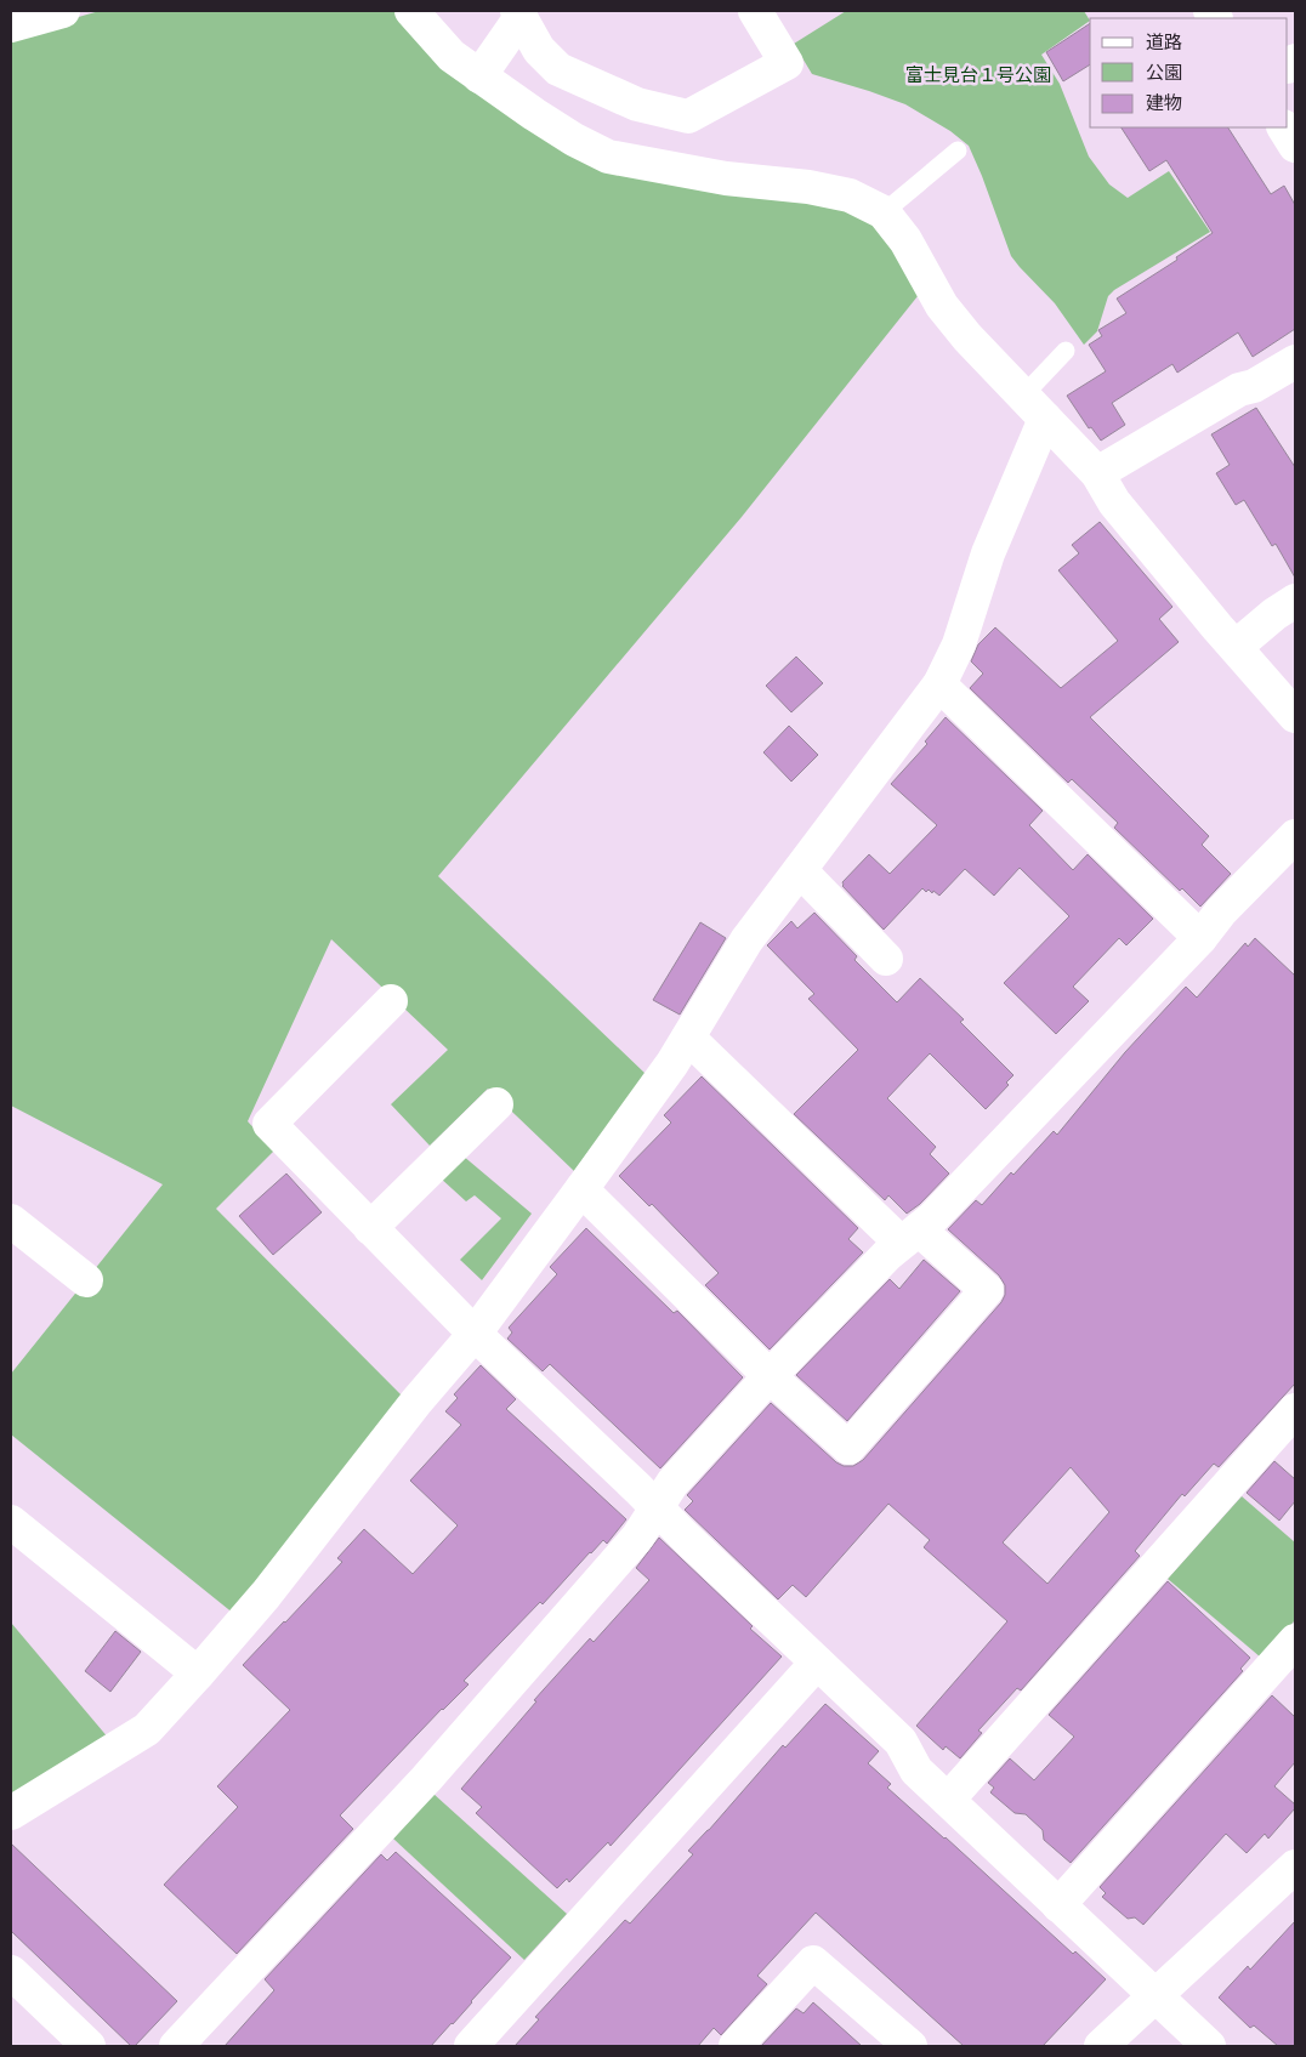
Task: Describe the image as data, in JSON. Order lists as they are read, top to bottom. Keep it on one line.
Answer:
{"parks":["富士見台１号公園"],"legend":["道路","公園","建物"]}
